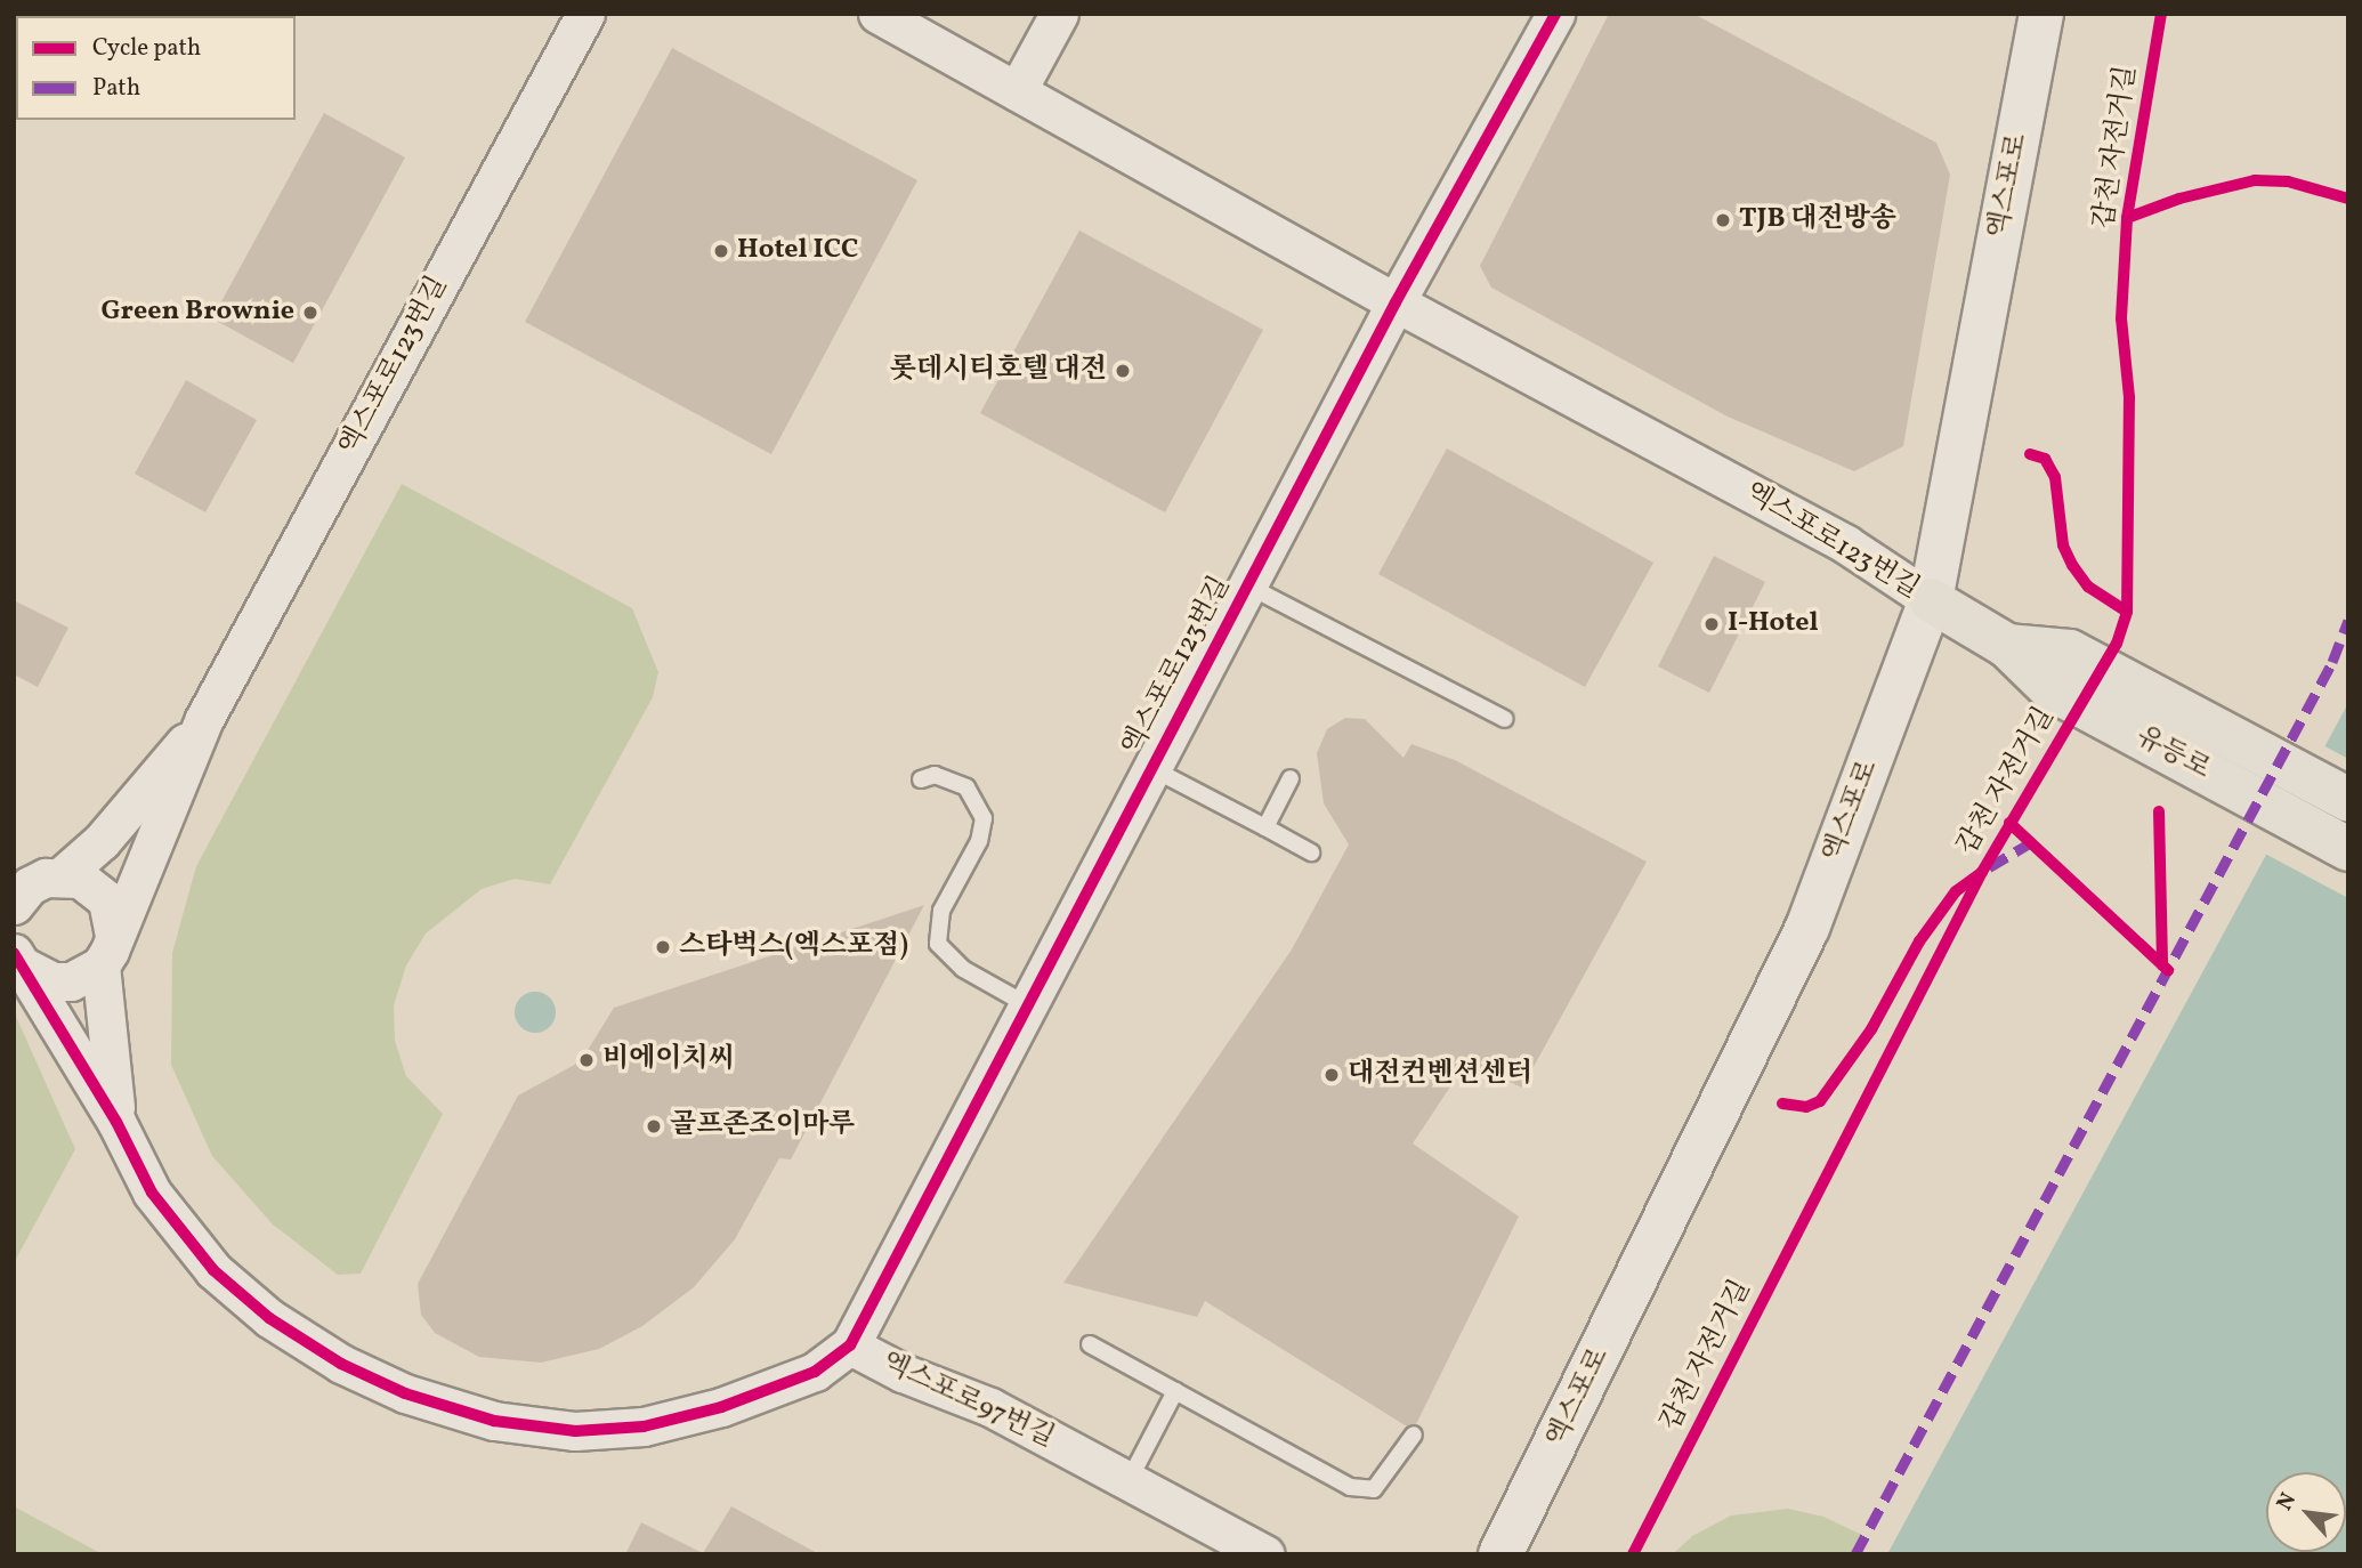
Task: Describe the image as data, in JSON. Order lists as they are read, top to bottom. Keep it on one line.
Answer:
{"streets":{"main road":["엑스포로","유등로"],"street":["엑스포로123번길","엑스포로97번길"],"cycle path":["갑천 자전거길"]},"crossings":[["엑스포로","엑스포로123번길"],["엑스포로","유등로"],["엑스포로123번길","유등로"],["엑스포로123번길","엑스포로97번길"]],"places":["TJB 대전방송","Hotel ICC","Green Brownie","롯데시티호텔 대전","I-Hotel","스타벅스(엑스포점)","비에이치씨","대전컨벤션센터","골프존조이마루"],"legend":["Cycle path","Path"],"north":"top left"}
